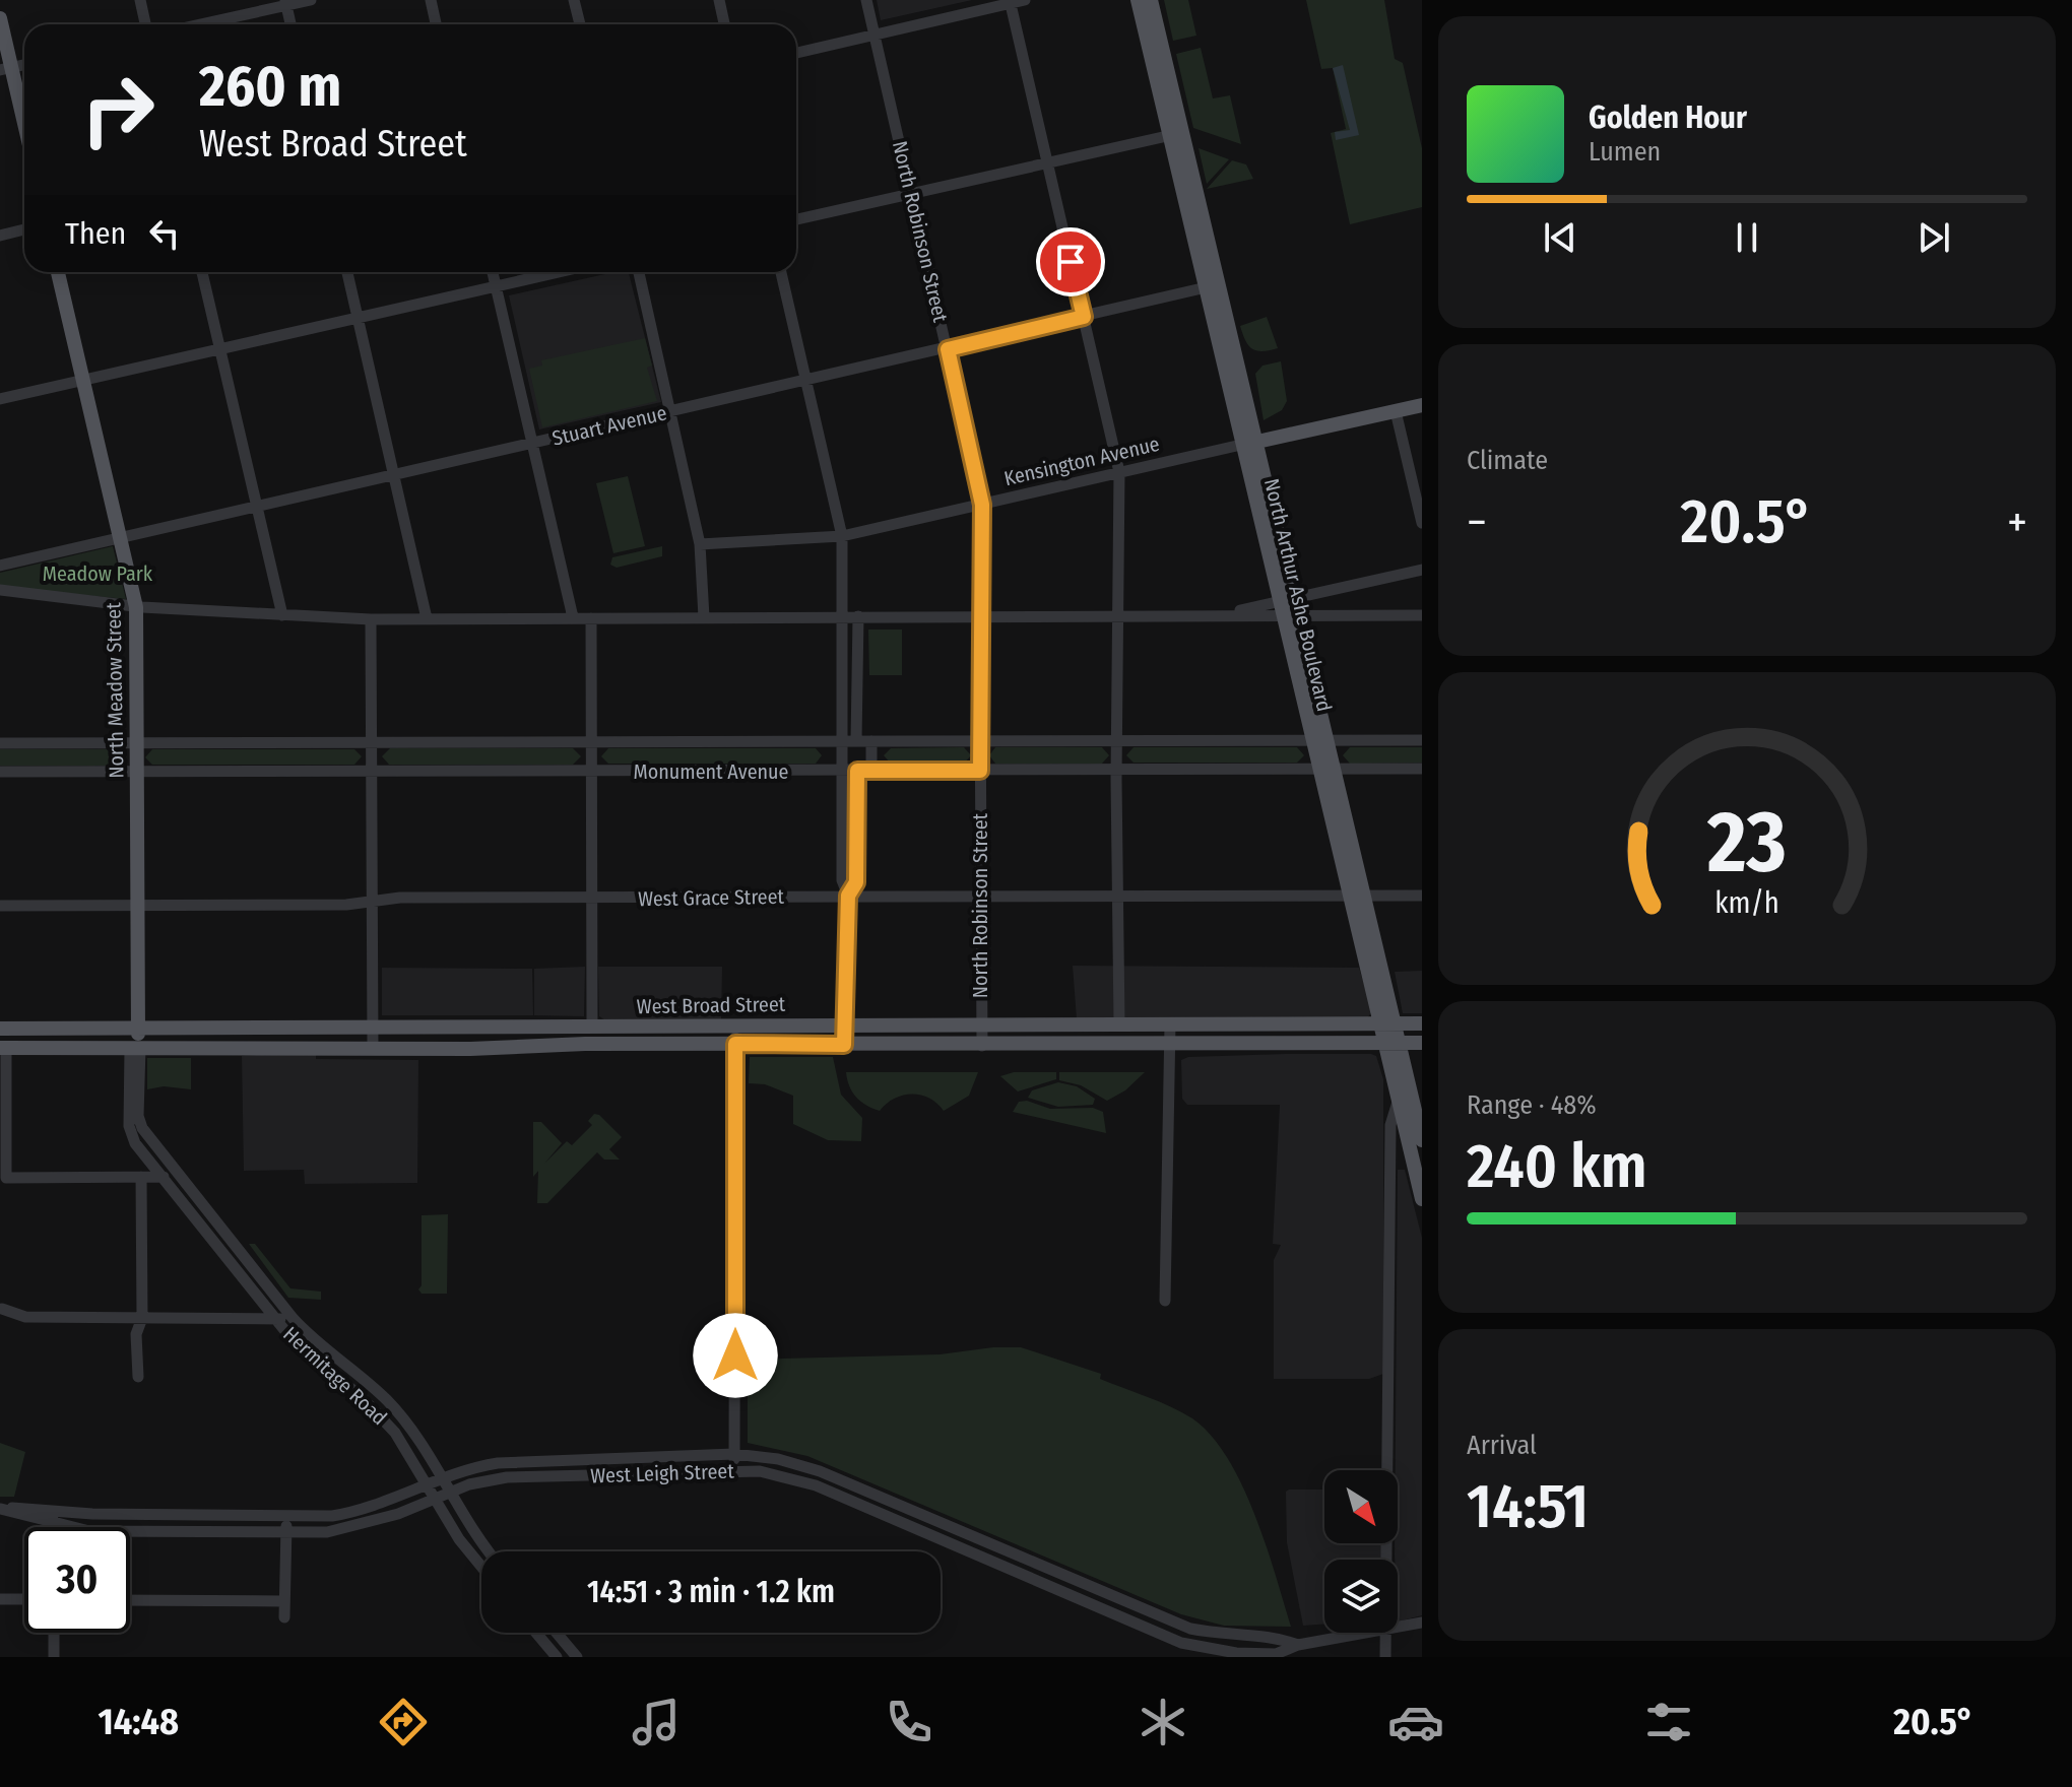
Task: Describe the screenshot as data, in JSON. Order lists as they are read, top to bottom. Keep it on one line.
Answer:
{"streets":{"main road":["Kensington Avenue","North Arthur Ashe Boulevard","North Meadow Street","West Broad Street"],"street":["North Robinson Street","Stuart Avenue","Monument Avenue","West Grace Street","Hermitage Road","West Leigh Street"]},"crossings":[["North Robinson Street","Stuart Avenue"],["North Robinson Street","Kensington Avenue"],["North Robinson Street","Monument Avenue"],["North Robinson Street","West Grace Street"],["North Robinson Street","West Broad Street"],["Stuart Avenue","North Arthur Ashe Boulevard"],["Stuart Avenue","North Meadow Street"],["Kensington Avenue","North Arthur Ashe Boulevard"],["North Arthur Ashe Boulevard","Monument Avenue"],["North Arthur Ashe Boulevard","West Grace Street"],["North Arthur Ashe Boulevard","West Broad Street"],["North Meadow Street","Monument Avenue"],["North Meadow Street","West Grace Street"],["North Meadow Street","West Broad Street"],["North Meadow Street","Hermitage Road"],["Hermitage Road","West Leigh Street"]],"parks":["Meadow Park"],"north":"bottom right","page":{"turn":["260 m","West Broad Street"],"song":["Golden Hour","Lumen"],"then":"Then","tile":["Climate",["Range · 48%","240 km"],["Arrival","14:51"]],"heat":["−","20.5°","+"],"limit":"30","trip":"14:51 · 3 min · 1.2 km","tabs":["14:48","20.5°"],"gauge":["23","km/h"]}}
